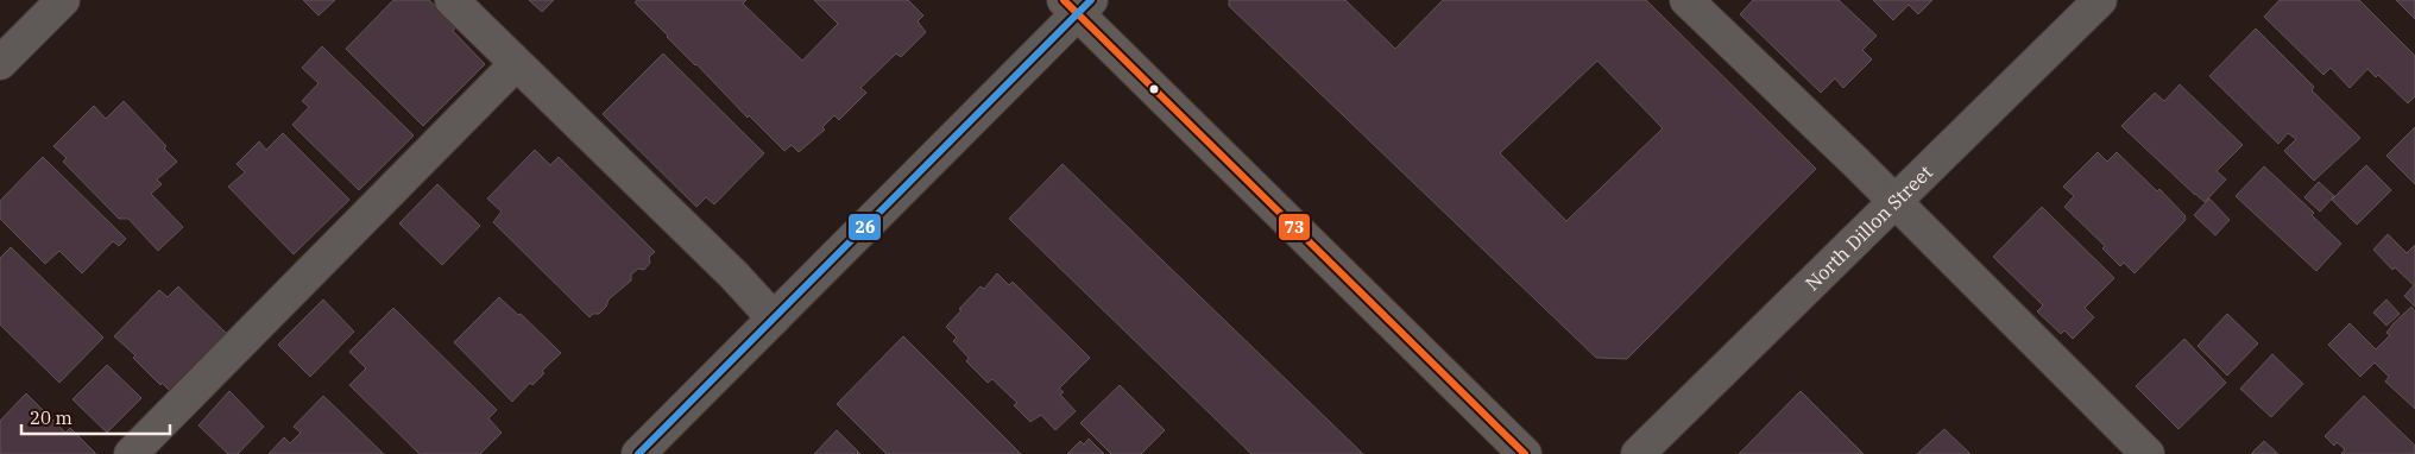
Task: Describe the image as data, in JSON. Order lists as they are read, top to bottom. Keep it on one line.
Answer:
{"streets":{"street":["North Dillon Street"]},"lines":["transit line 73","transit line 26"],"scale_bar":"20 m"}
